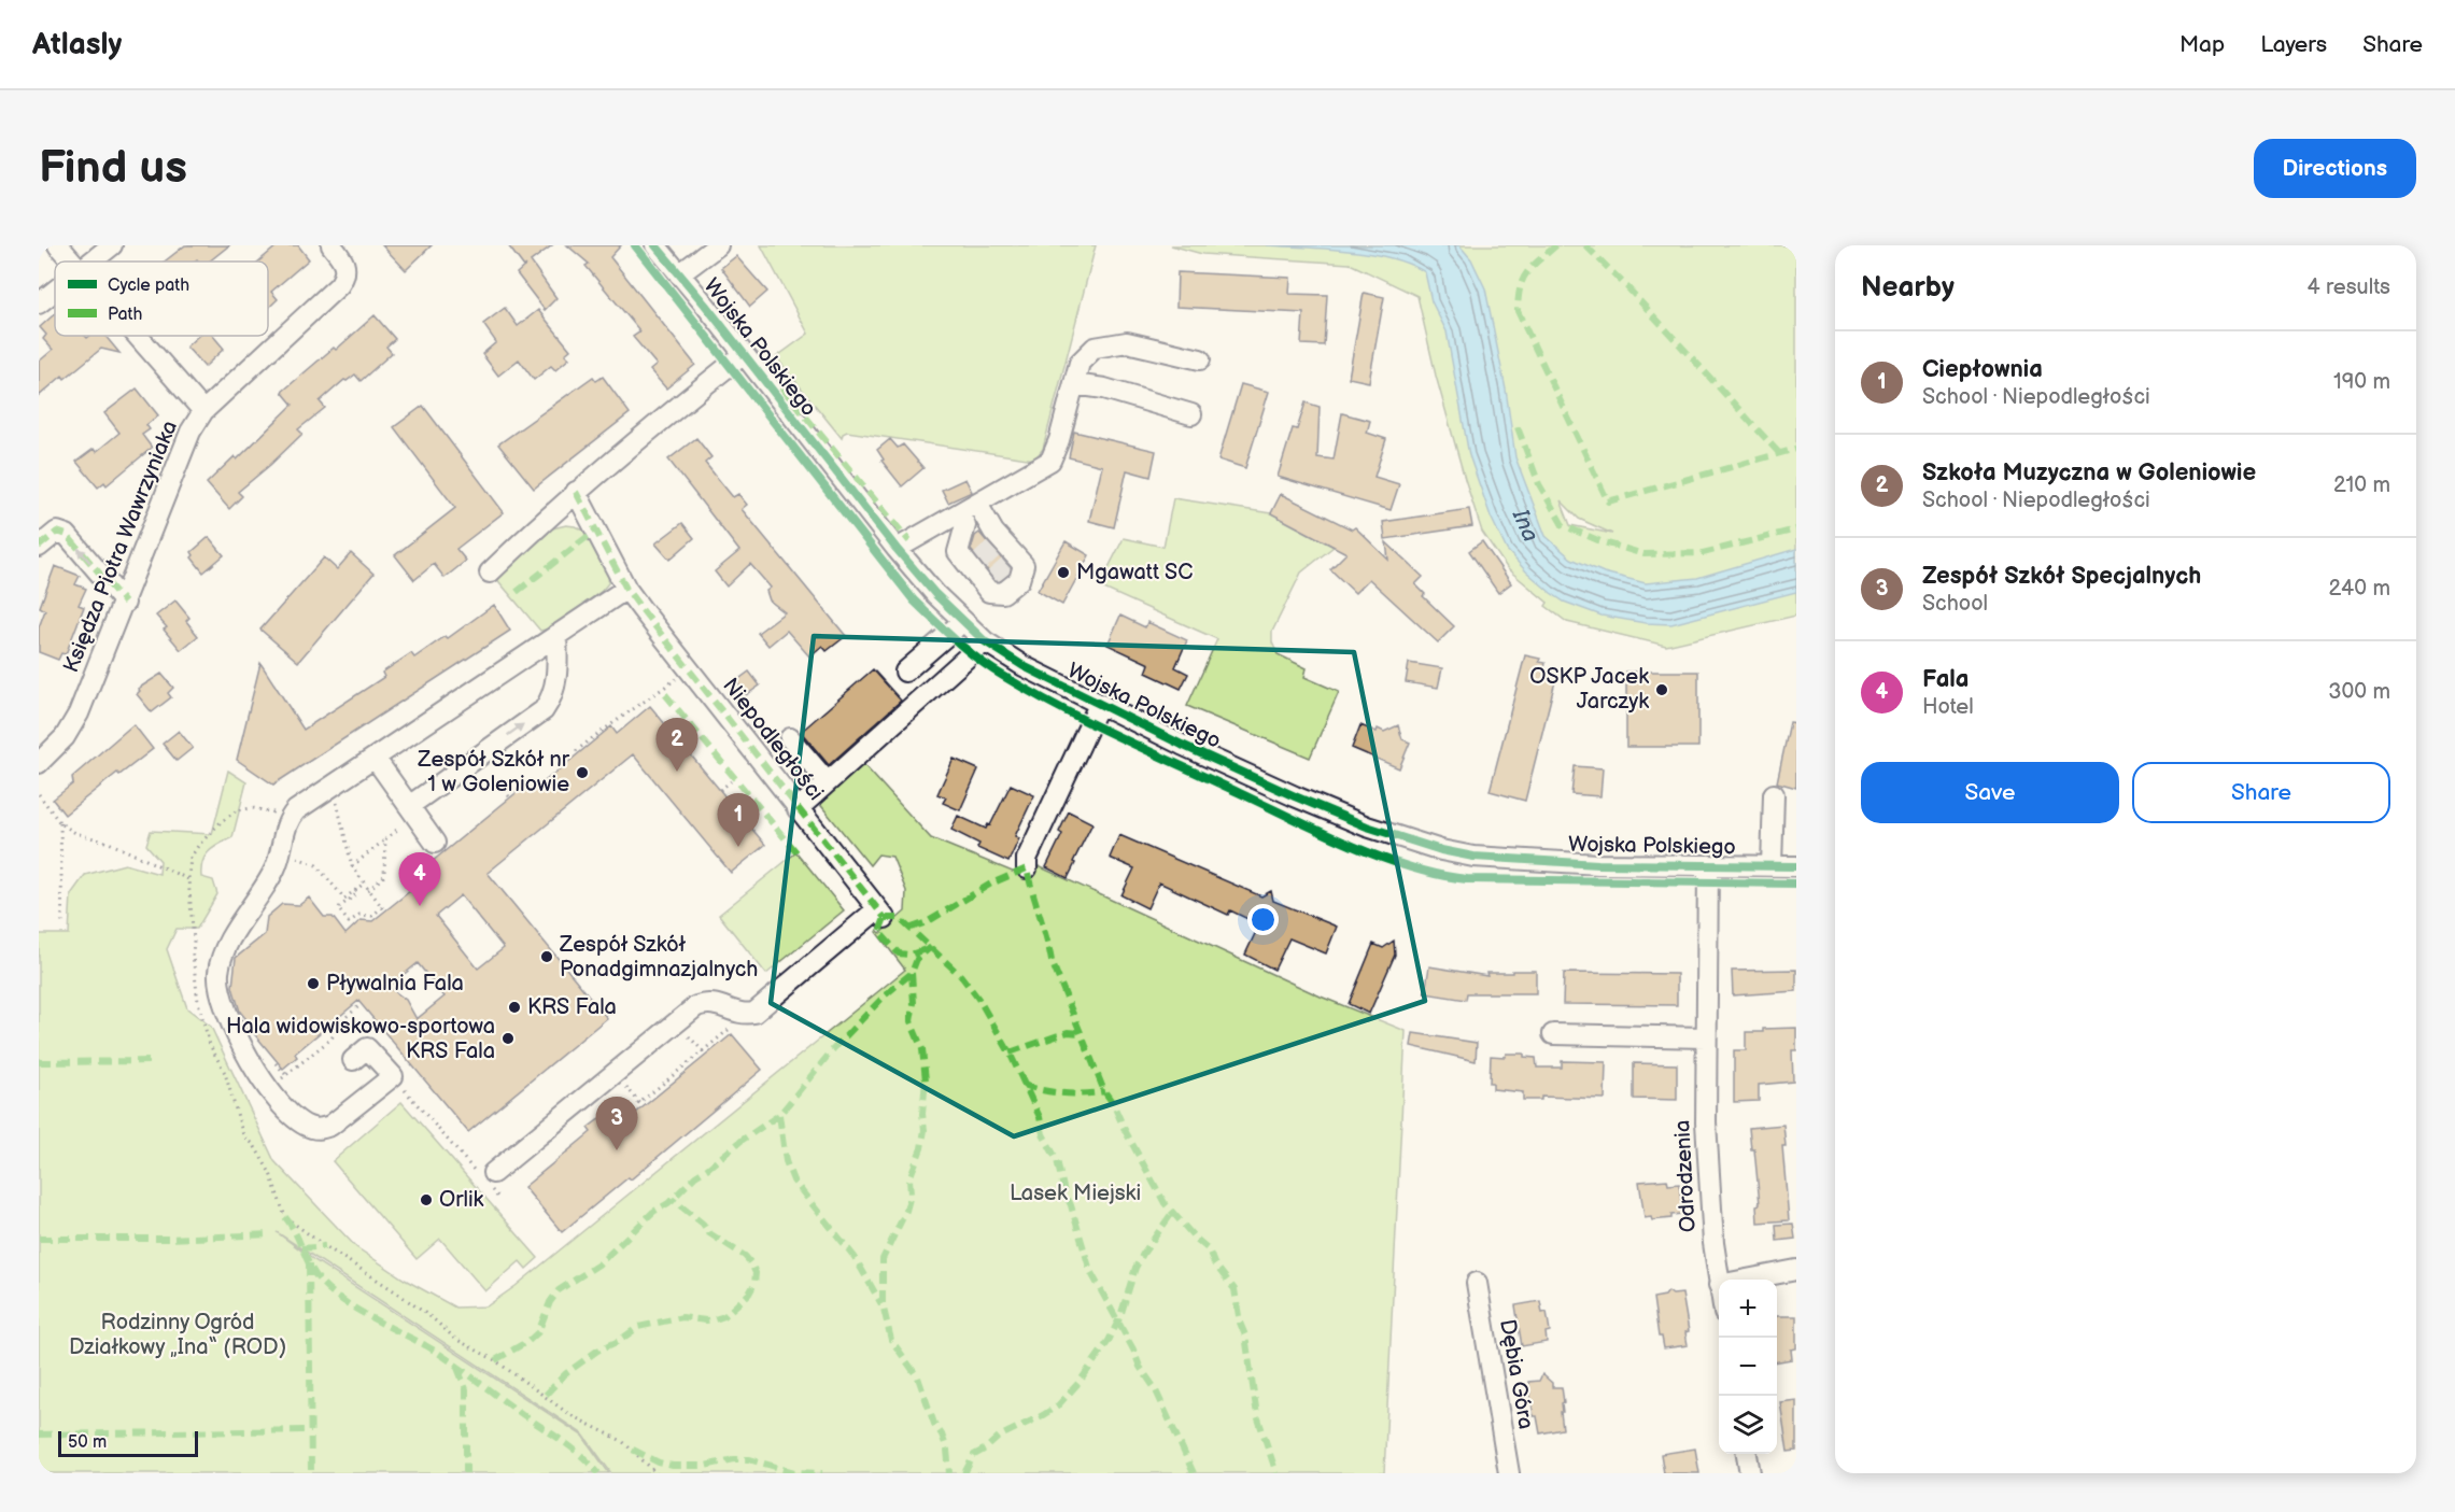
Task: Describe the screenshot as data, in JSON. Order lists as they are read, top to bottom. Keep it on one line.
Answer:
{"streets":{"street":["Wojska Polskiego","Księdza Piotra Wawrzyniaka","Niepodległości","Odrodzenia","Dębia Góra"]},"crossings":[["Wojska Polskiego","Odrodzenia"]],"water":["Ina"],"parks":["Lasek Miejski","Rodzinny Ogród Działkowy „Ina“ (ROD)"],"places":["Mgawatt SC","OSKP Jacek Jarczyk","Zespół Szkół nr 1 w Goleniowie","Zespół Szkół Ponadgimnazjalnych","Pływalnia Fala","KRS Fala","Hala widowiskowo-sportowa KRS Fala","Orlik"],"legend":["Cycle path","Path"],"scale_bar":"50 m","page":{"header":"Atlasly","nav":["Map","Layers","Share"],"buttons":["Directions",["Save","Share"]],"title":"Find us","heading":["Nearby","4 results"],"list":[{"mark":"1","name":"Ciepłownia","note":"School · Niepodległości","value":"190 m"},{"mark":"2","name":"Szkoła Muzyczna w Goleniowie","note":"School · Niepodległości","value":"210 m"},{"mark":"3","name":"Zespół Szkół Specjalnych","note":"School","value":"240 m"},{"mark":"4","name":"Fala","note":"Hotel","value":"300 m"}],"pins":["2","1","4","3"],"map_buttons":["+","−"],"scale":"50 m"}}
